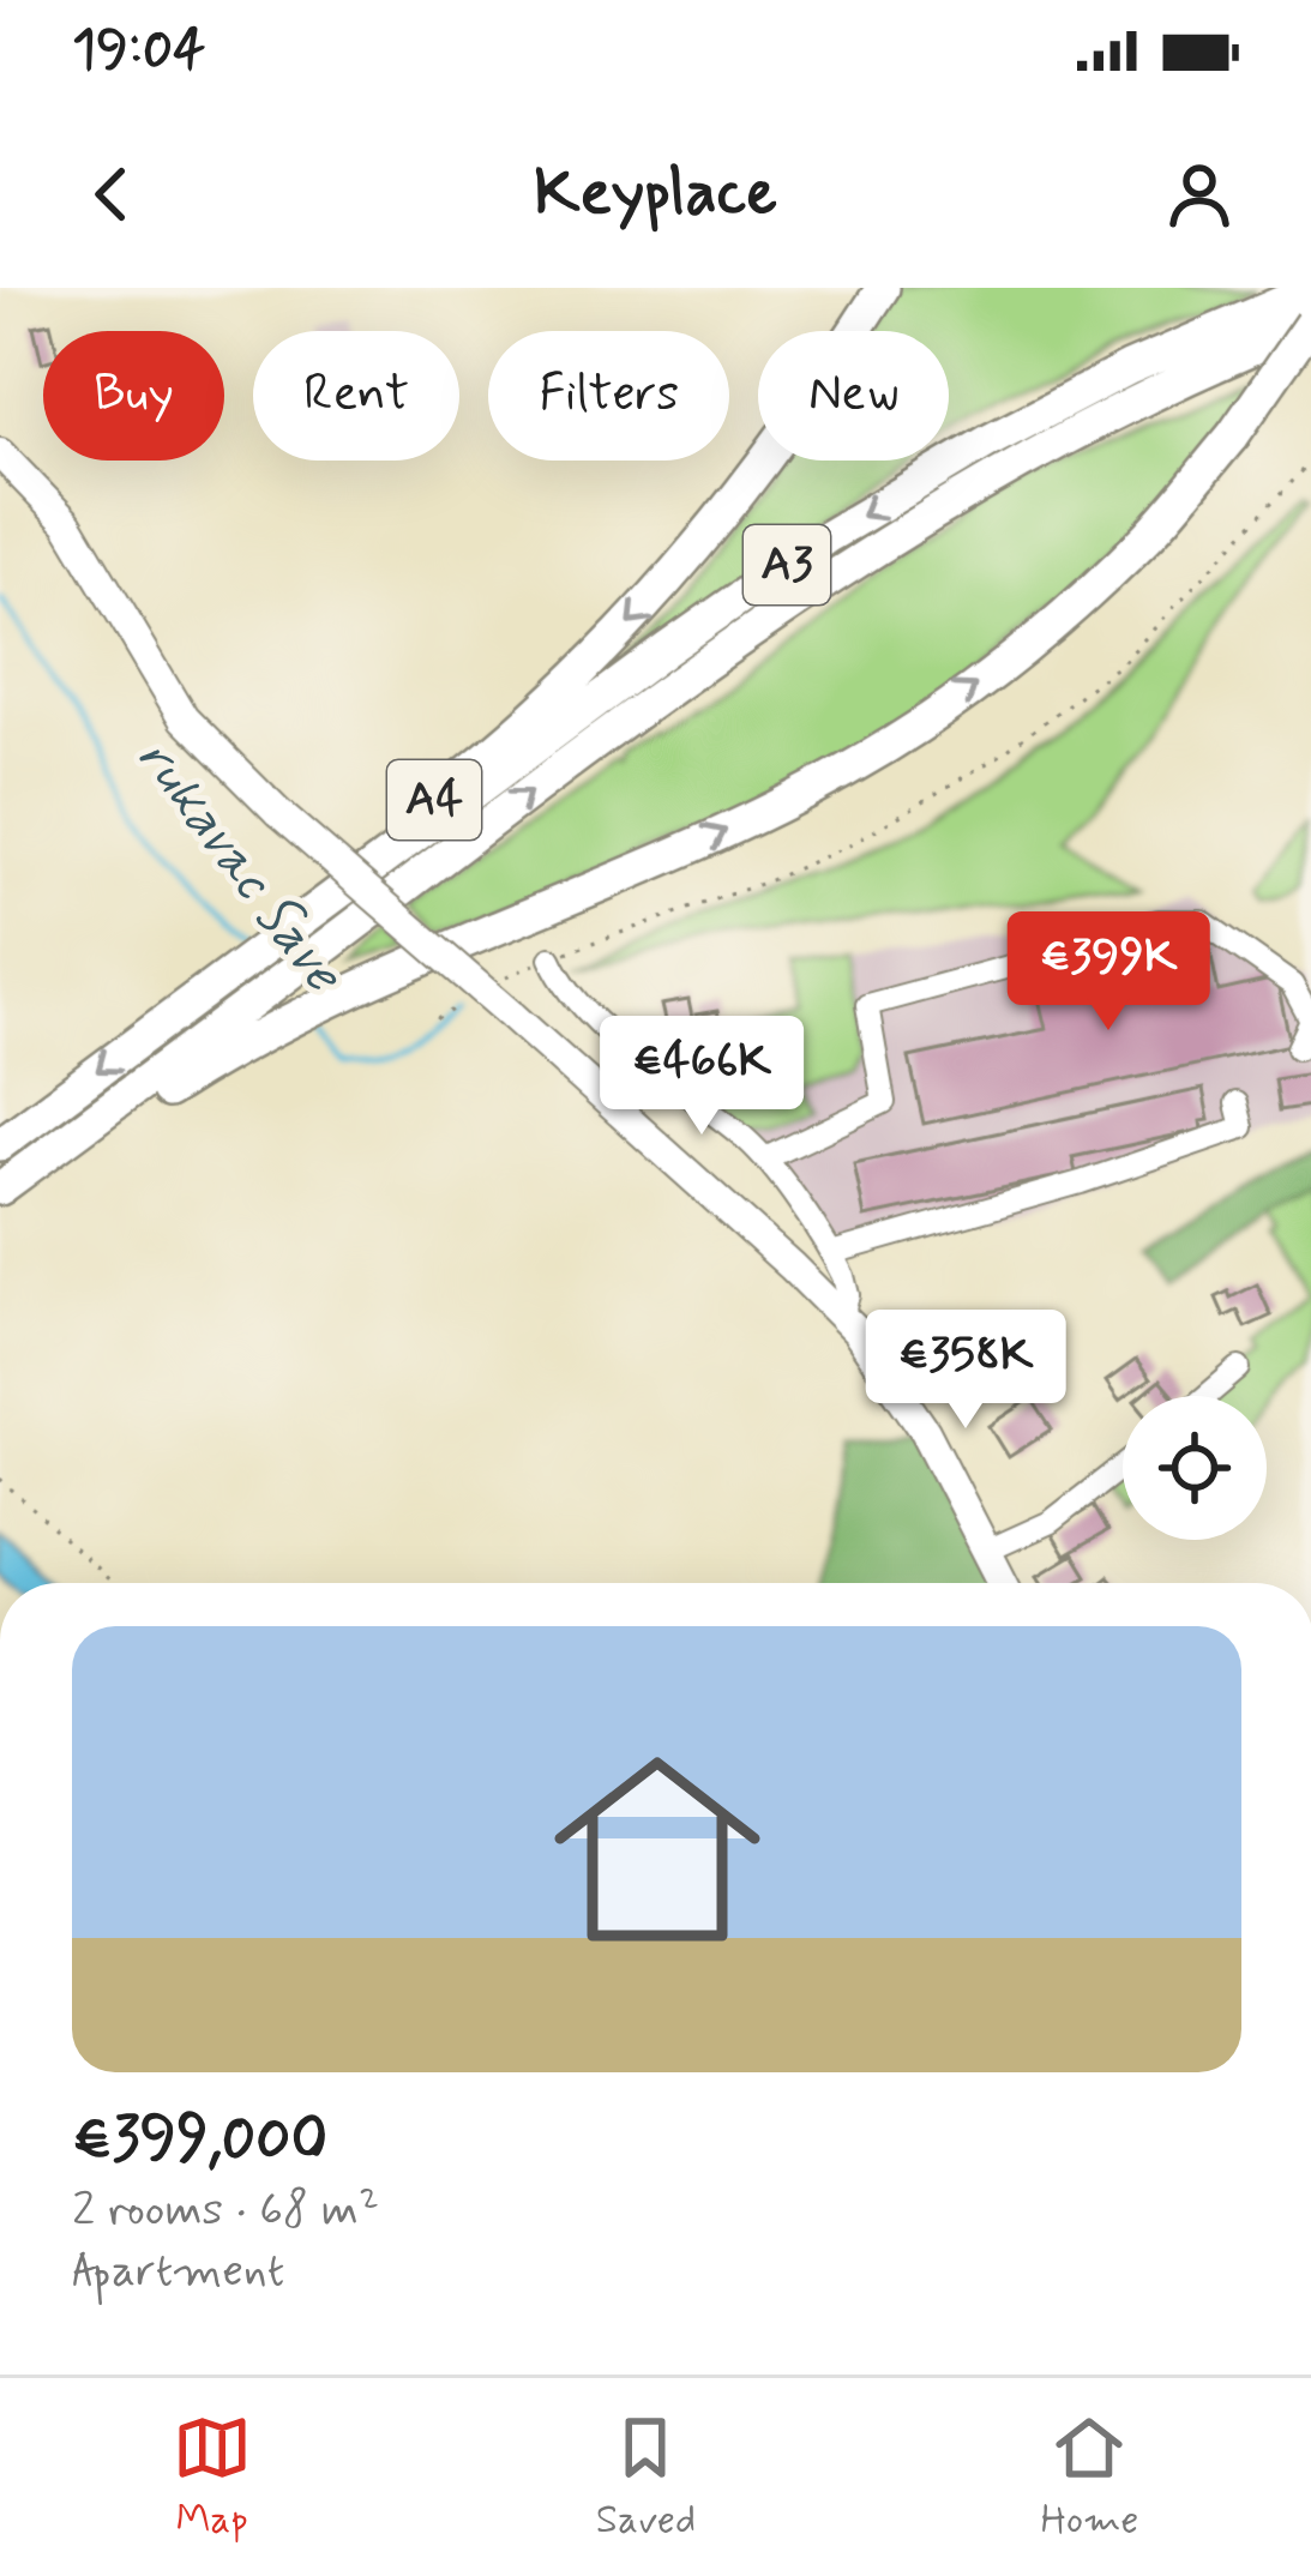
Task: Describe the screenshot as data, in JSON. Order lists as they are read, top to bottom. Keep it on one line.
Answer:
{"streets":{"highway":["A3","A4"]},"crossings":[["A3","A4"]],"water":["rukavac Save"],"page":{"status":"19:04","header":"Keyplace","chip":["Buy","Rent","Filters","New"],"price":["€399K","€466K","€358K"],"list":[{"name":"€399,000","note":"2 rooms · 68 m² · Apartment"}],"tabs":["Map","Saved","Home"]}}
